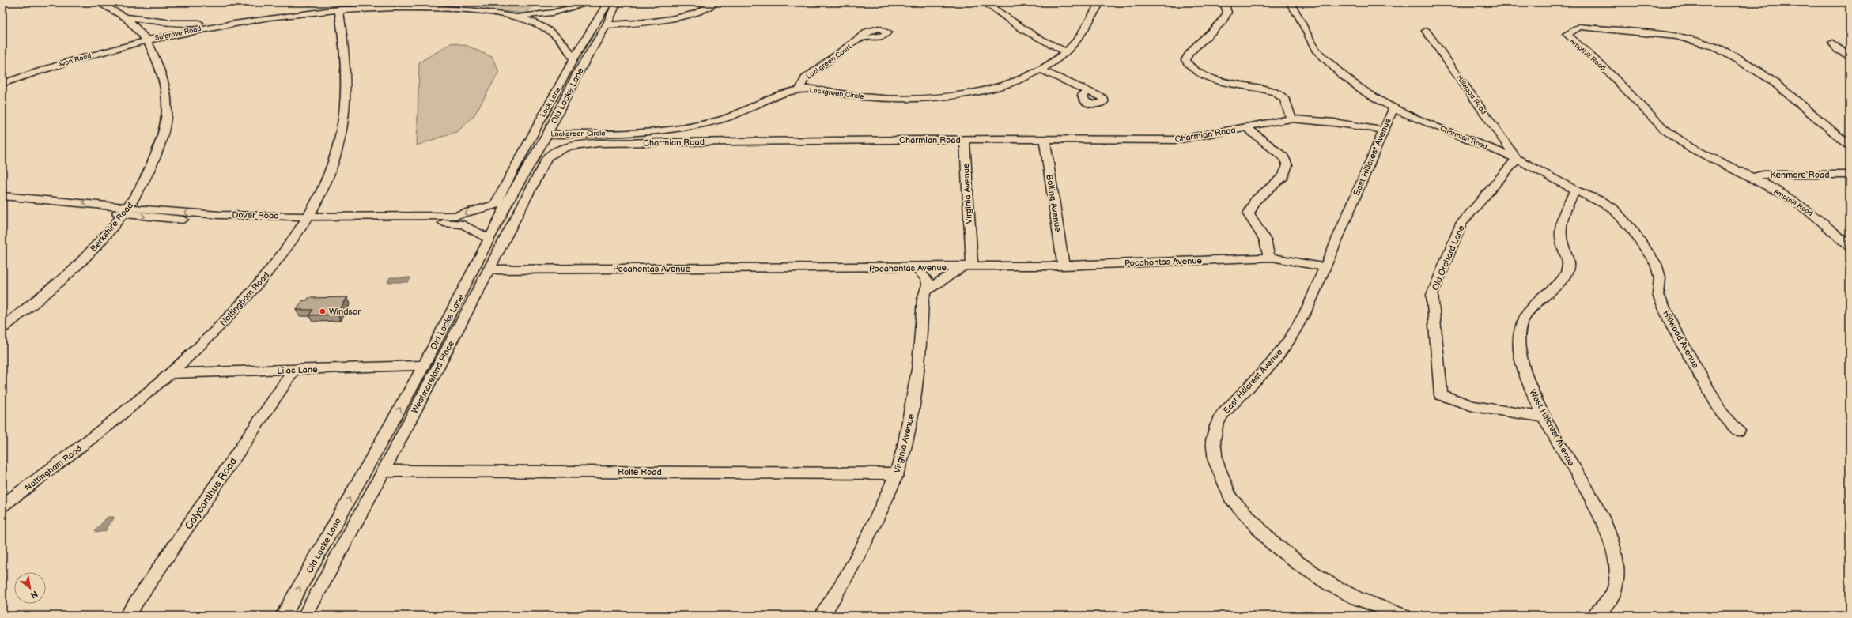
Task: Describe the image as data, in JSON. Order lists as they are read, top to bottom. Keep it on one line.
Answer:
{"streets":{"street":["Sulgrave Road","Ampthill Road","Avon Road","Lockgreen Court","Lockgreen Circle","Hillwood Road","Old Locke Lane","Lock Lane","Charmian Road","East Hillcrest Avenue","Kenmore Road","Virginia Avenue","Bolling Avenue","Dover Road","Berkshire Road","Old Orchard Lane","Pocahontas Avenue","Nottingham Road","Hillwood Avenue","Lilac Lane","Westmoreland Place","West Hillcrest Avenue","Rolfe Road","Calycanthus Road"]},"crossings":[["Sulgrave Road","Avon Road"],["Sulgrave Road","Lock Lane"],["Sulgrave Road","Berkshire Road"],["Sulgrave Road","Nottingham Road"],["Ampthill Road","Kenmore Road"],["Avon Road","Berkshire Road"],["Lockgreen Court","Lockgreen Circle"],["Lockgreen Circle","Old Locke Lane"],["Hillwood Road","Charmian Road"],["Hillwood Road","Old Orchard Lane"],["Hillwood Road","Hillwood Avenue"],["Old Locke Lane","Dover Road"],["Old Locke Lane","Lilac Lane"],["Lock Lane","Dover Road"],["Charmian Road","East Hillcrest Avenue"],["Charmian Road","Virginia Avenue"],["Charmian Road","Bolling Avenue"],["Charmian Road","Old Orchard Lane"],["Charmian Road","Hillwood Avenue"],["Charmian Road","Westmoreland Place"],["East Hillcrest Avenue","Pocahontas Avenue"],["Virginia Avenue","Pocahontas Avenue"],["Virginia Avenue","Rolfe Road"],["Bolling Avenue","Pocahontas Avenue"],["Dover Road","Berkshire Road"],["Dover Road","Nottingham Road"],["Old Orchard Lane","Hillwood Avenue"],["Old Orchard Lane","West Hillcrest Avenue"],["Pocahontas Avenue","Westmoreland Place"],["Nottingham Road","Lilac Lane"],["Hillwood Avenue","West Hillcrest Avenue"],["Lilac Lane","Calycanthus Road"],["Westmoreland Place","Rolfe Road"]],"one_way":["Old Locke Lane"],"places":["Windsor"],"north":"bottom right"}
